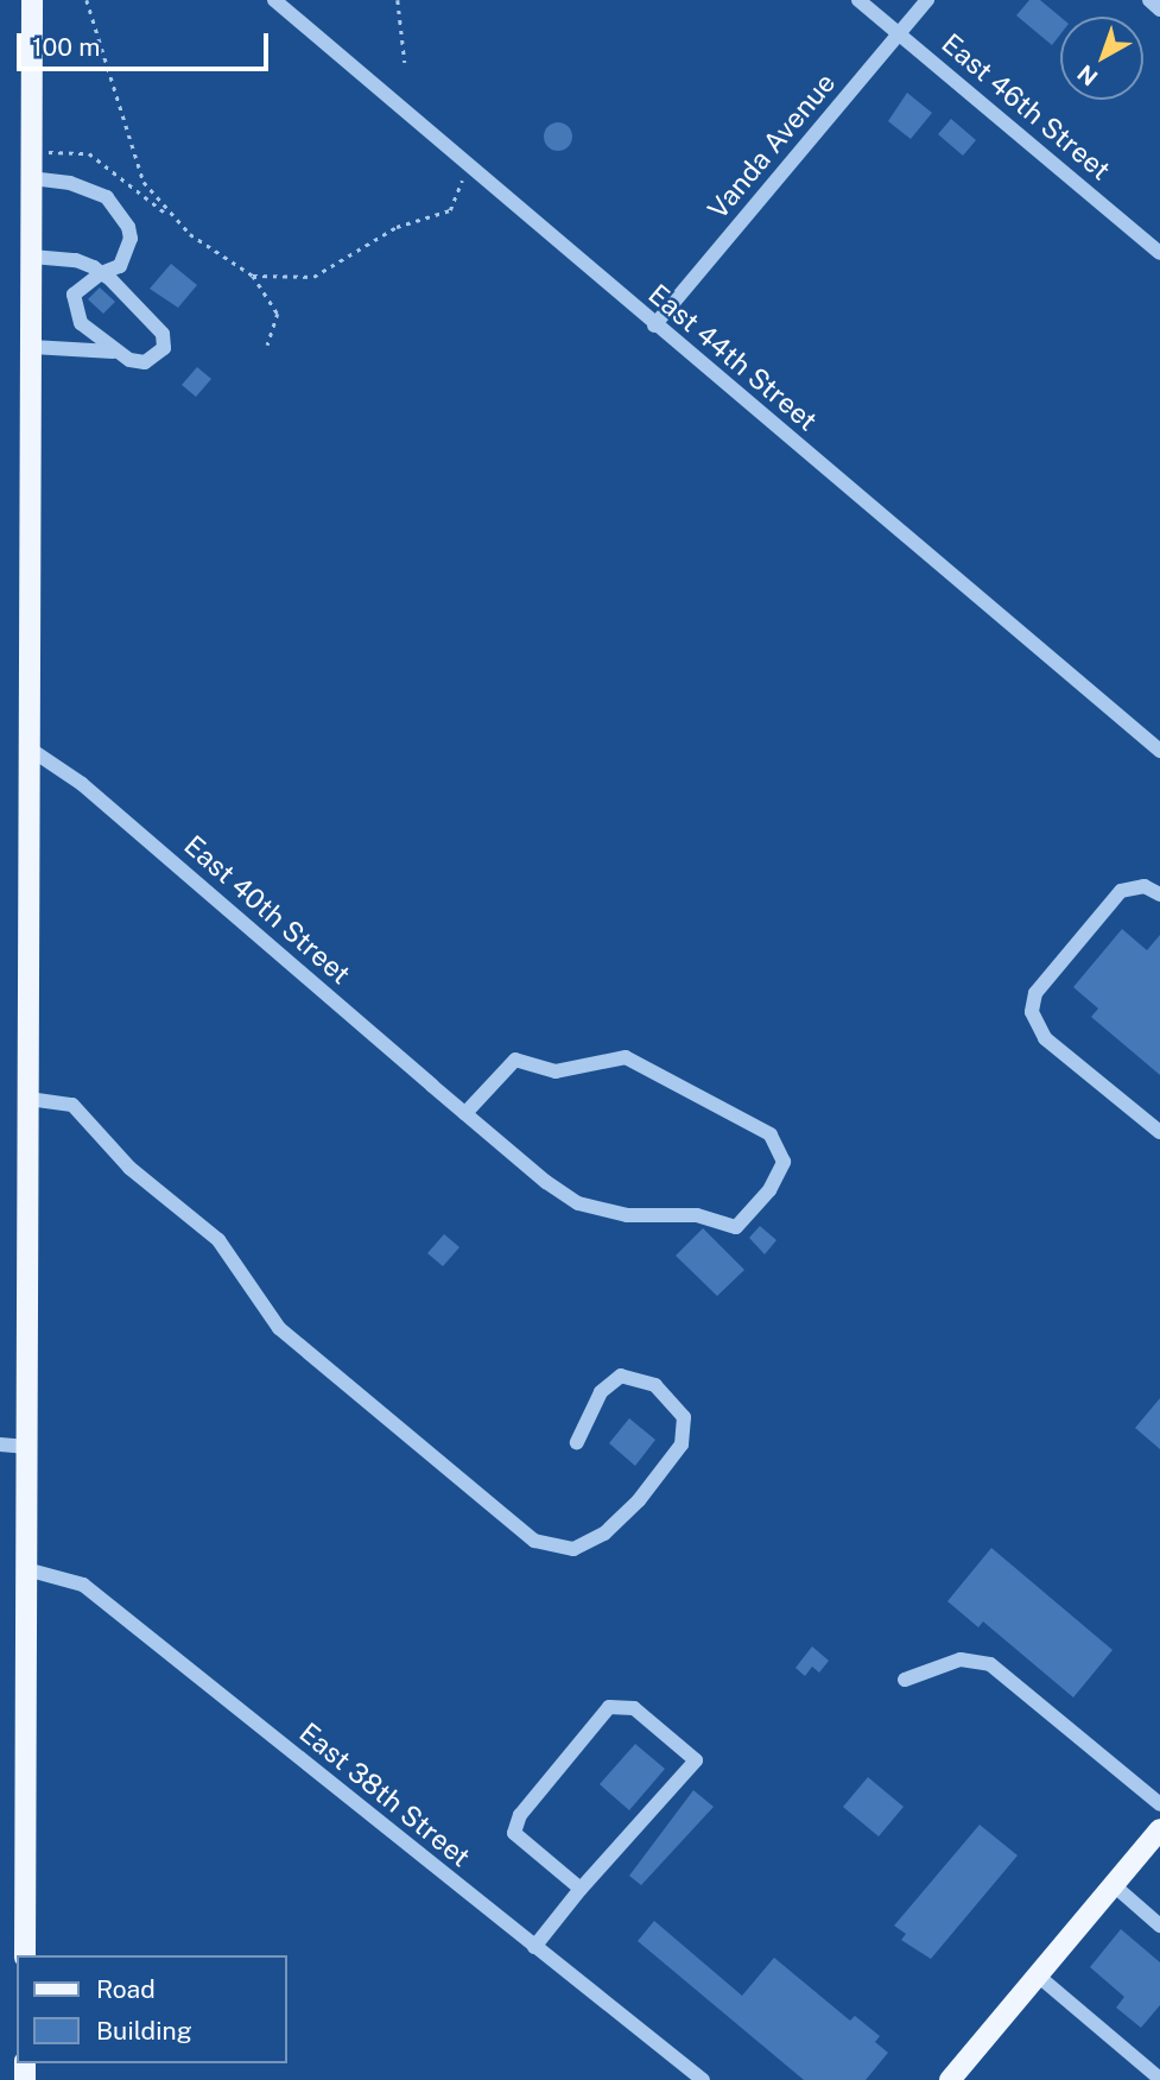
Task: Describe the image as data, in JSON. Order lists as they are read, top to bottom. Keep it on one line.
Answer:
{"streets":{"street":["East 46th Street","Vanda Avenue","East 44th Street","East 40th Street","East 38th Street"]},"crossings":[["East 46th Street","Vanda Avenue"],["Vanda Avenue","East 44th Street"]],"legend":["Road","Building"],"scale_bar":"100 m","north":"bottom left"}
